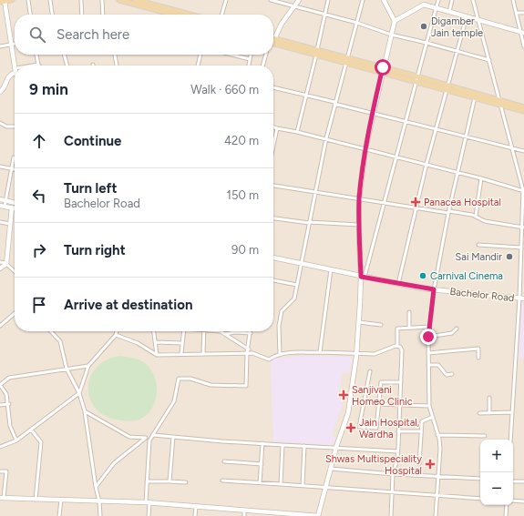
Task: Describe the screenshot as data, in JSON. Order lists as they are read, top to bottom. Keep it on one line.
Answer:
{"streets":{"street":["Bachelor Road"]},"places":{"other":["Digamber Jain temple","Sai Mandir","Carnival Cinema"],"health":["Panacea Hospital","Sanjivani Homeo Clinic","Jain Hospital, Wardha","Shwas Multispeciality Hospital"]},"page":{"search":"Search here","heading":["9 min","Walk · 660 m"],"list":[["Continue","420 m"],["Turn left","Bachelor Road","150 m"],["Turn right","90 m"],"Arrive at destination"],"map_buttons":["+","−"]}}
